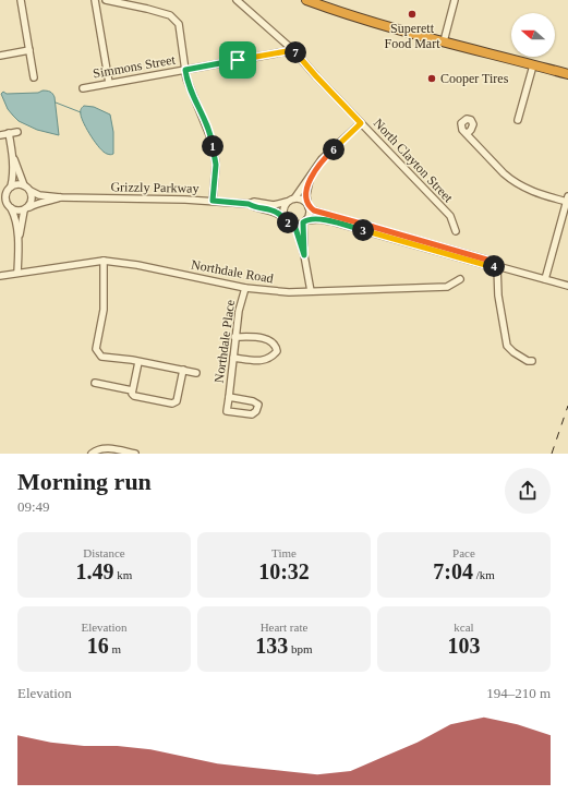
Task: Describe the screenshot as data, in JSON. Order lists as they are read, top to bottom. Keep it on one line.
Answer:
{"streets":{"street":["Simmons Street","North Clayton Street","Grizzly Parkway","Northdale Road","Northdale Place"]},"crossings":[["Simmons Street","North Clayton Street"],["Northdale Road","Northdale Place"]],"places":["Superett Food Mart","Cooper Tires"],"north":"left","page":{"pins":["7","1","6","2","3","4"],"heading":["Morning run","09:49"],"stats":[["Distance","1.49 km"],["Time","10:32"],["Pace","7:04 /km"],["Elevation","16 m"],["Heart rate","133 bpm"],["kcal","103"]],"chart":["Elevation","194–210 m"]}}
